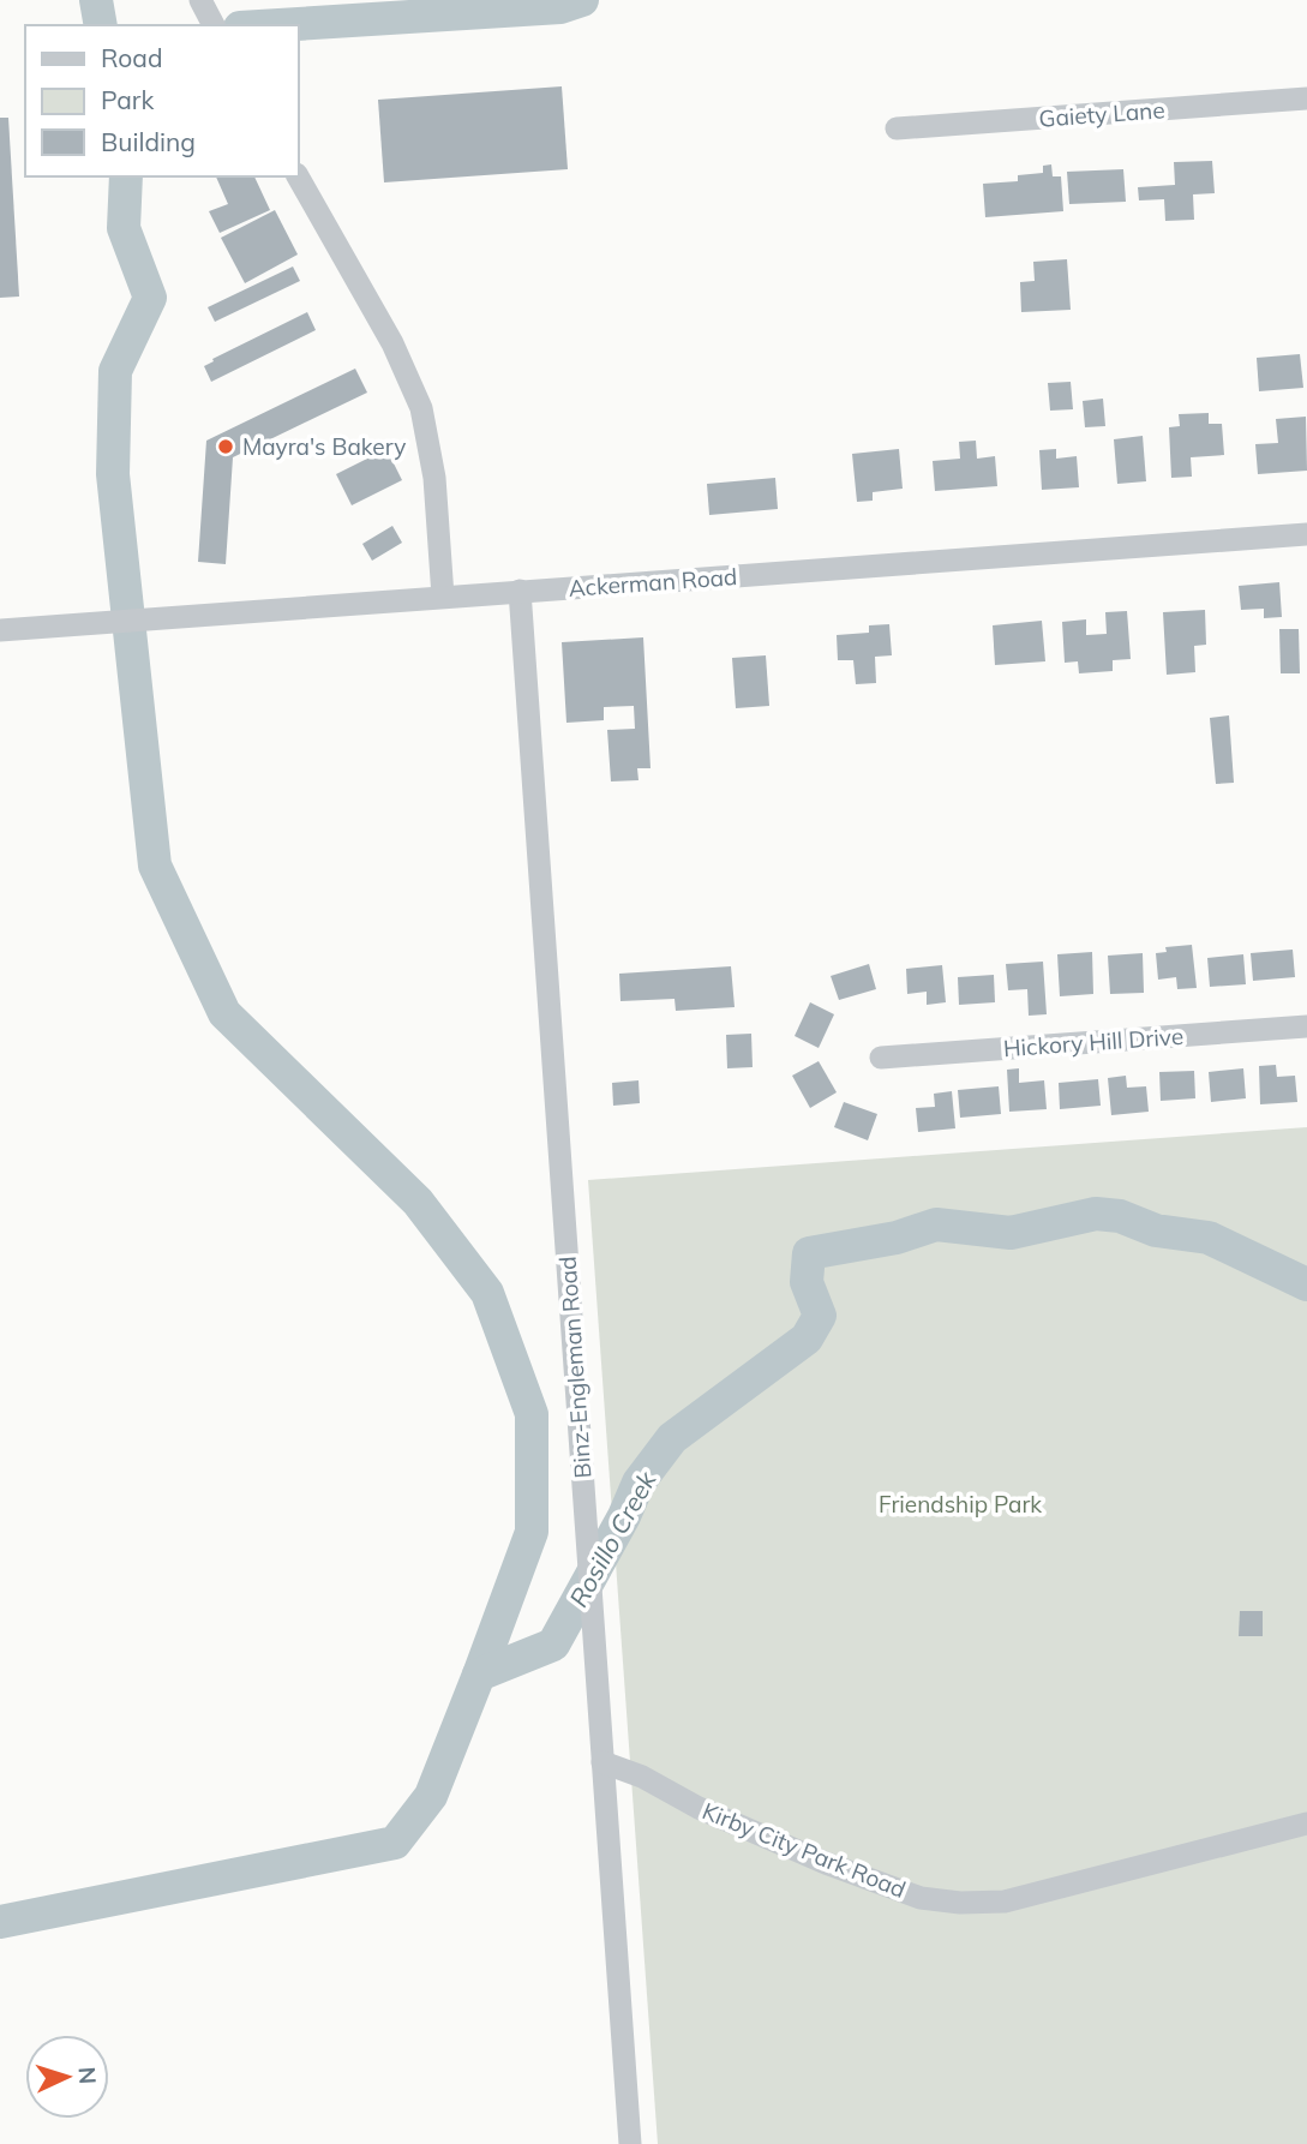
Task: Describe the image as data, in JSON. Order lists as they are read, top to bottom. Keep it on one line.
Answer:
{"streets":{"street":["Gaiety Lane","Ackerman Road","Hickory Hill Drive","Binz-Engleman Road","Kirby City Park Road"]},"crossings":[["Ackerman Road","Binz-Engleman Road"],["Binz-Engleman Road","Kirby City Park Road"]],"water":["Rosillo Creek"],"parks":["Friendship Park"],"places":["Mayra's Bakery"],"legend":["Road","Park","Building"],"north":"right"}
